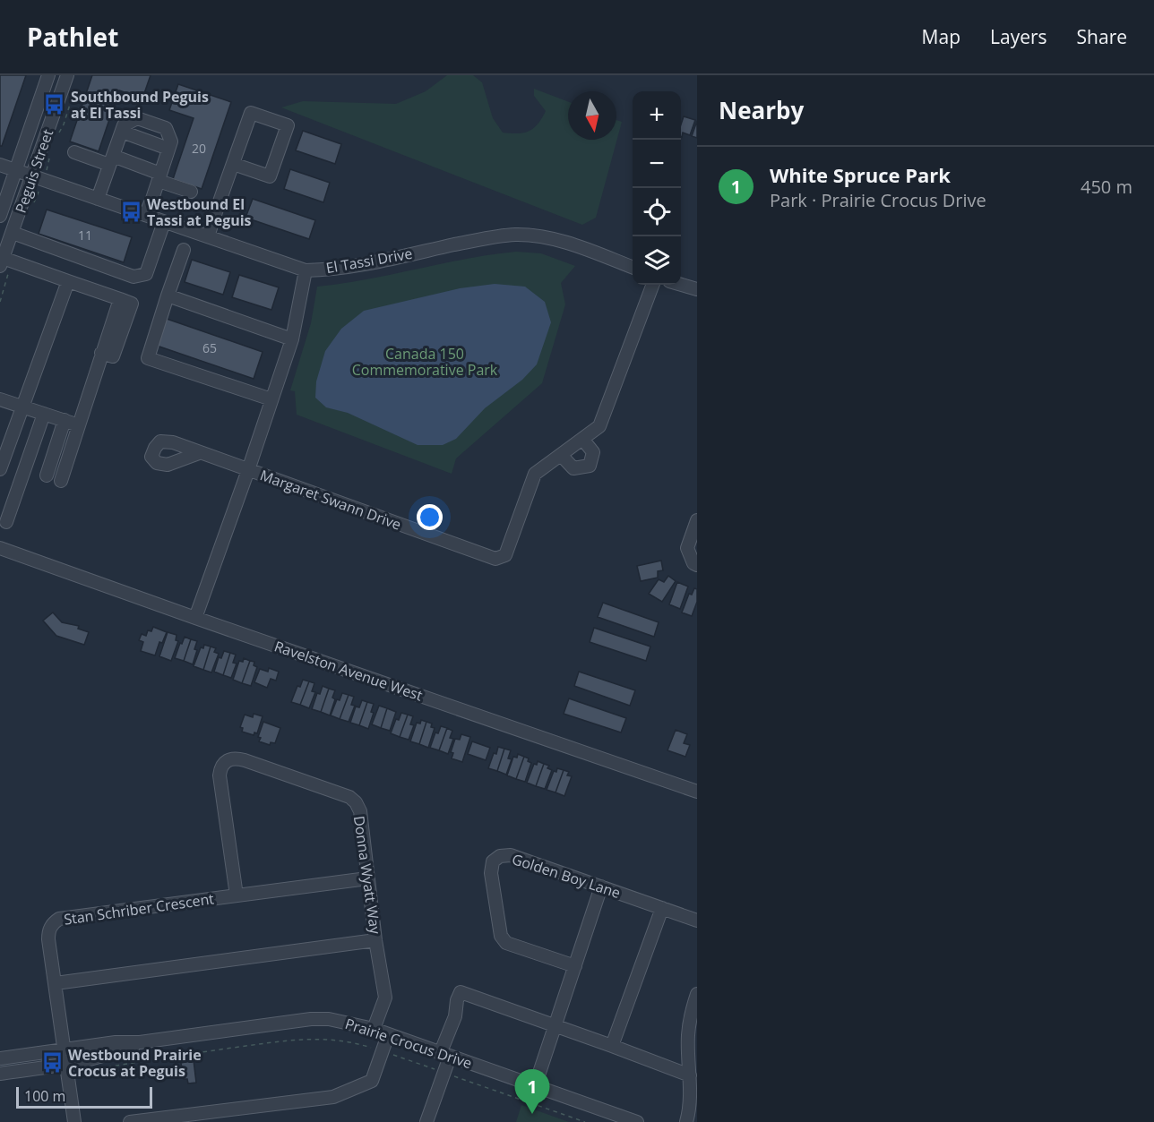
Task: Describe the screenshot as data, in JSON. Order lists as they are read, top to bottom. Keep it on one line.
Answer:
{"streets":{"street":["Peguis Street","El Tassi Drive","Margaret Swann Drive","Ravelston Avenue West","Donna Wyatt Way","Golden Boy Lane","Stan Schriber Crescent","Prairie Crocus Drive"]},"crossings":[["Peguis Street","El Tassi Drive"],["Donna Wyatt Way","Stan Schriber Crescent"],["Donna Wyatt Way","Prairie Crocus Drive"],["Stan Schriber Crescent","Prairie Crocus Drive"]],"parks":["Canada 150 Commemorative Park"],"places":{"bus stop":["Southbound Peguis at El Tassi","Westbound El Tassi at Peguis","Westbound Prairie Crocus at Peguis"]},"house_numbers":["20","11","65"],"scale_bar":"100 m","north":"bottom","page":{"header":"Pathlet","nav":["Map","Layers","Share"],"heading":"Nearby","map_buttons":["+","−"],"list":[{"mark":"1","name":"White Spruce Park","note":"Park · Prairie Crocus Drive","value":"450 m"}],"pins":"1","scale":"100 m"}}
